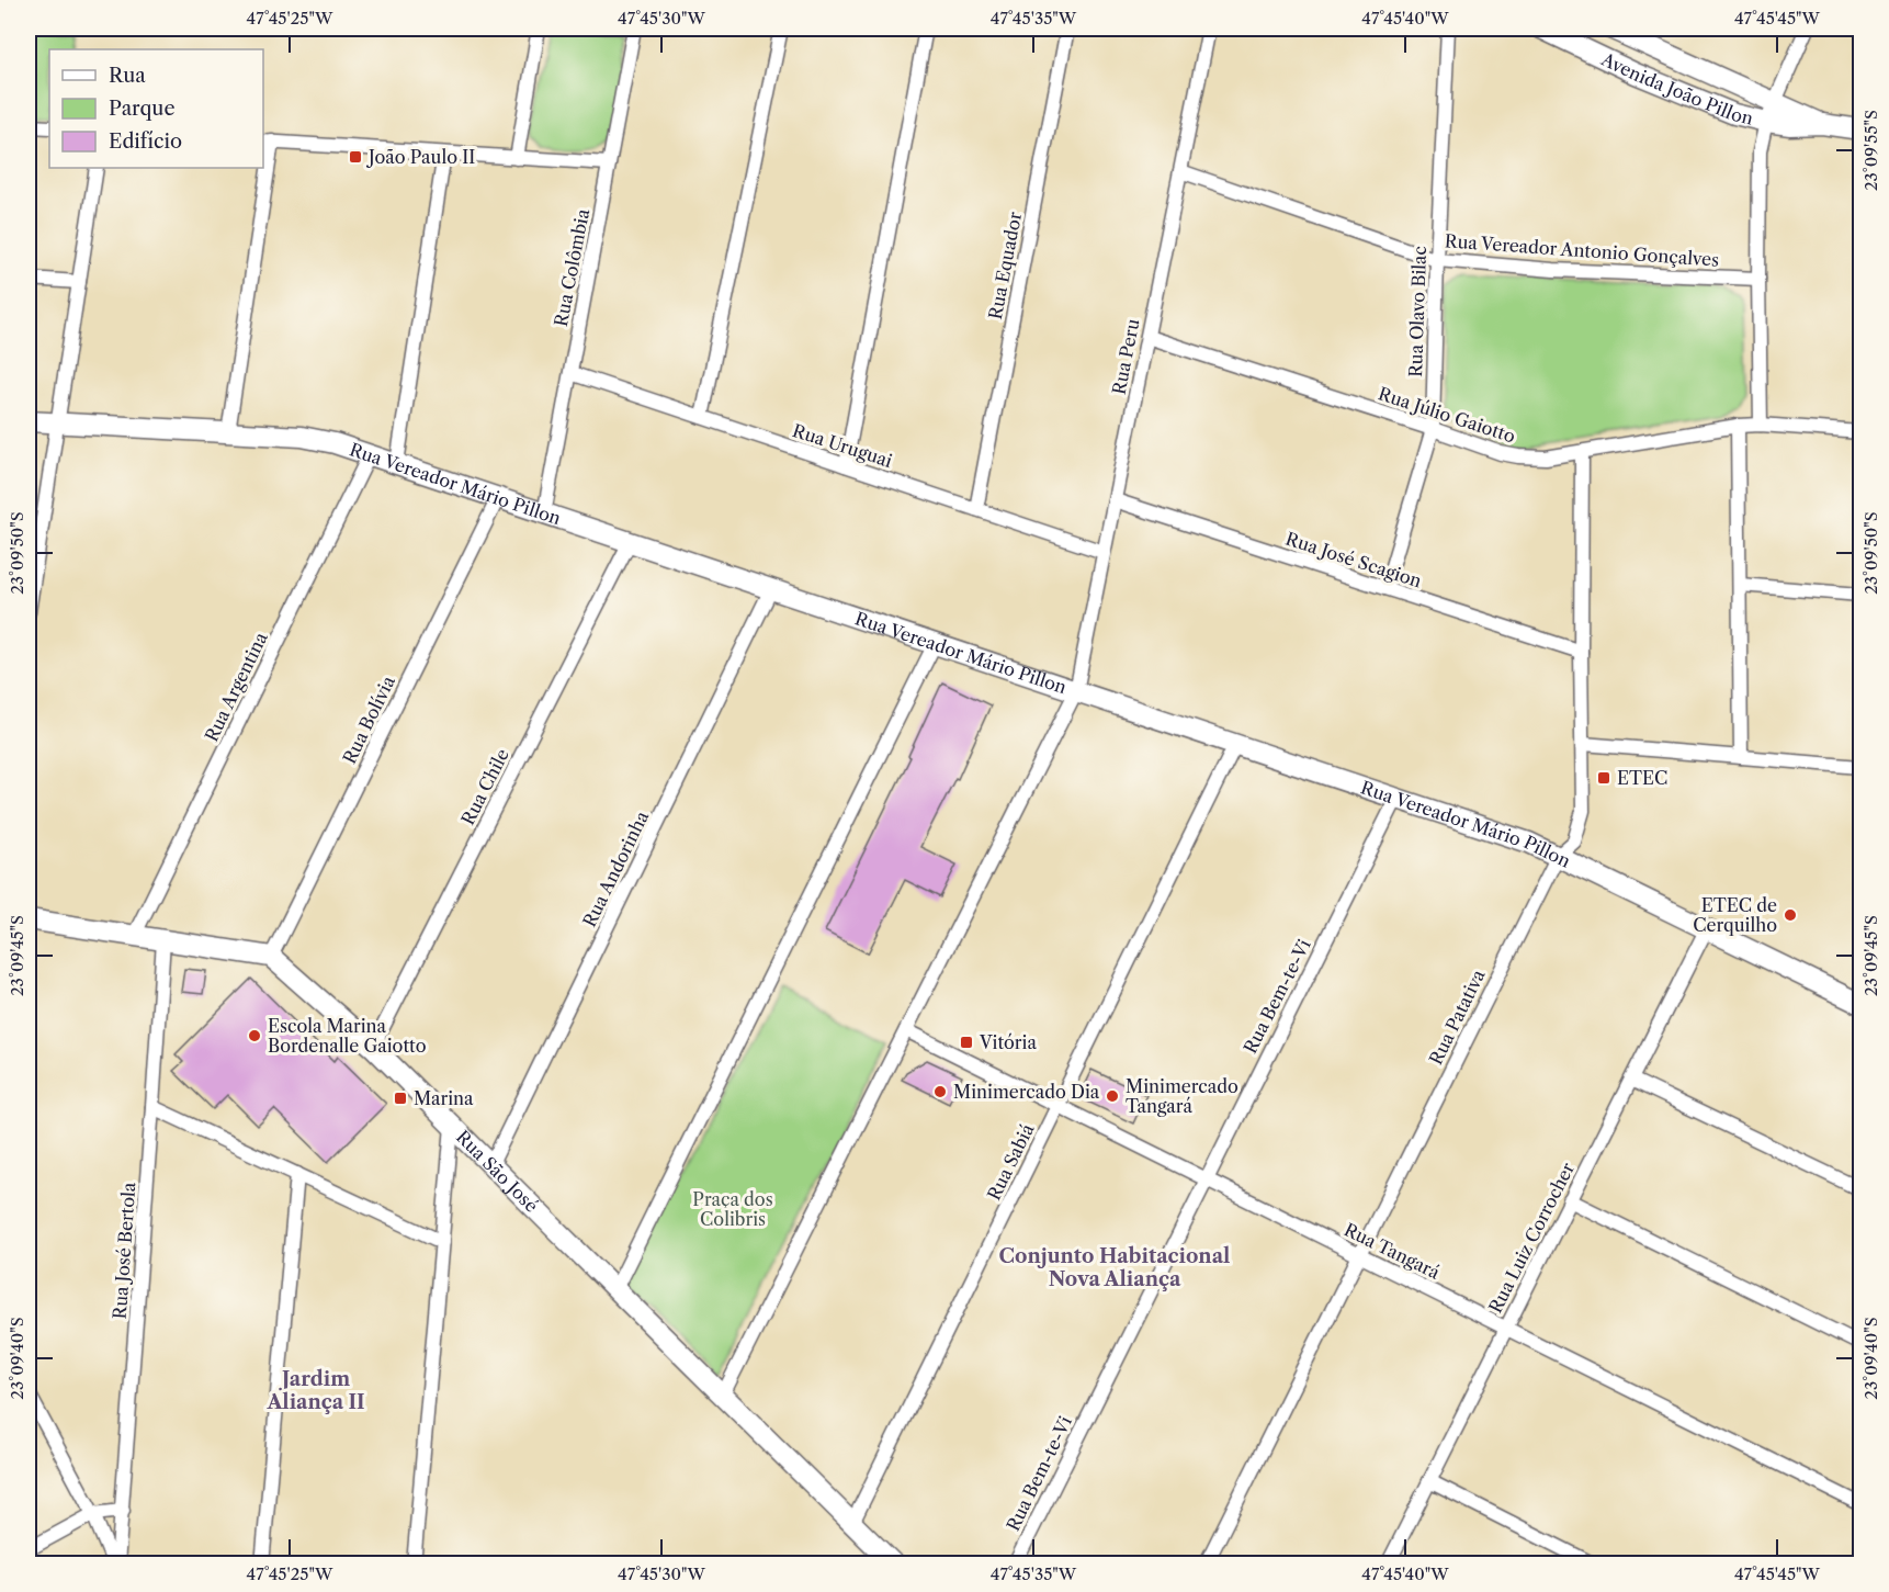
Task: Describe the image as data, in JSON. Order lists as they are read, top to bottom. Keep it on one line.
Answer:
{"streets":{"street":["Avenida João Pillon","Rua Vereador Antonio Gonçalves","Rua Equador","Rua Colômbia","Rua Olavo Bilac","Rua Peru","Rua Júlio Gaiotto","Rua Uruguai","Rua Vereador Mário Pillon","Rua José Scagion","Rua Argentina","Rua Bolívia","Rua Chile","Rua Andorinha","Rua Bem-te-Vi","Rua Patativa","Rua Sabiá","Rua São José","Rua Luiz Corrocher","Rua José Bertola","Rua Tangará"]},"crossings":[["Rua Vereador Antonio Gonçalves","Rua Olavo Bilac"],["Rua Vereador Antonio Gonçalves","Rua Peru"],["Rua Equador","Rua Uruguai"],["Rua Colômbia","Rua Uruguai"],["Rua Colômbia","Rua Vereador Mário Pillon"],["Rua Olavo Bilac","Rua Júlio Gaiotto"],["Rua Olavo Bilac","Rua José Scagion"],["Rua Peru","Rua Júlio Gaiotto"],["Rua Peru","Rua Uruguai"],["Rua Peru","Rua Vereador Mário Pillon"],["Rua Peru","Rua José Scagion"],["Rua Júlio Gaiotto","Rua Patativa"],["Rua Vereador Mário Pillon","Rua Argentina"],["Rua Vereador Mário Pillon","Rua Bolívia"],["Rua Vereador Mário Pillon","Rua Chile"],["Rua Vereador Mário Pillon","Rua Andorinha"],["Rua Vereador Mário Pillon","Rua Bem-te-Vi"],["Rua Vereador Mário Pillon","Rua Patativa"],["Rua Vereador Mário Pillon","Rua Sabiá"],["Rua Vereador Mário Pillon","Rua Luiz Corrocher"],["Rua José Scagion","Rua Patativa"],["Rua Bolívia","Rua São José"],["Rua Chile","Rua São José"],["Rua Andorinha","Rua São José"],["Rua Bem-te-Vi","Rua Tangará"],["Rua Patativa","Rua Tangará"],["Rua Sabiá","Rua São José"],["Rua Sabiá","Rua Tangará"],["Rua Luiz Corrocher","Rua Tangará"]],"districts":["Conjunto Habitacional Nova Aliança","Jardim Aliança II"],"parks":["Praça dos Colibris"],"places":{"transit":["João Paulo II","ETEC","Vitória","Marina"],"other":["ETEC de Cerquilho","Escola Marina Bordenalle Gaiotto","Minimercado Dia","Minimercado Tangará"]},"legend":["Rua","Parque","Edifício"],"coordinates":["47°45'25\"W","47°45'30\"W","47°45'35\"W","47°45'40\"W","47°45'45\"W","23°09'55\"S","23°09'50\"S","23°09'45\"S","23°09'40\"S"]}
